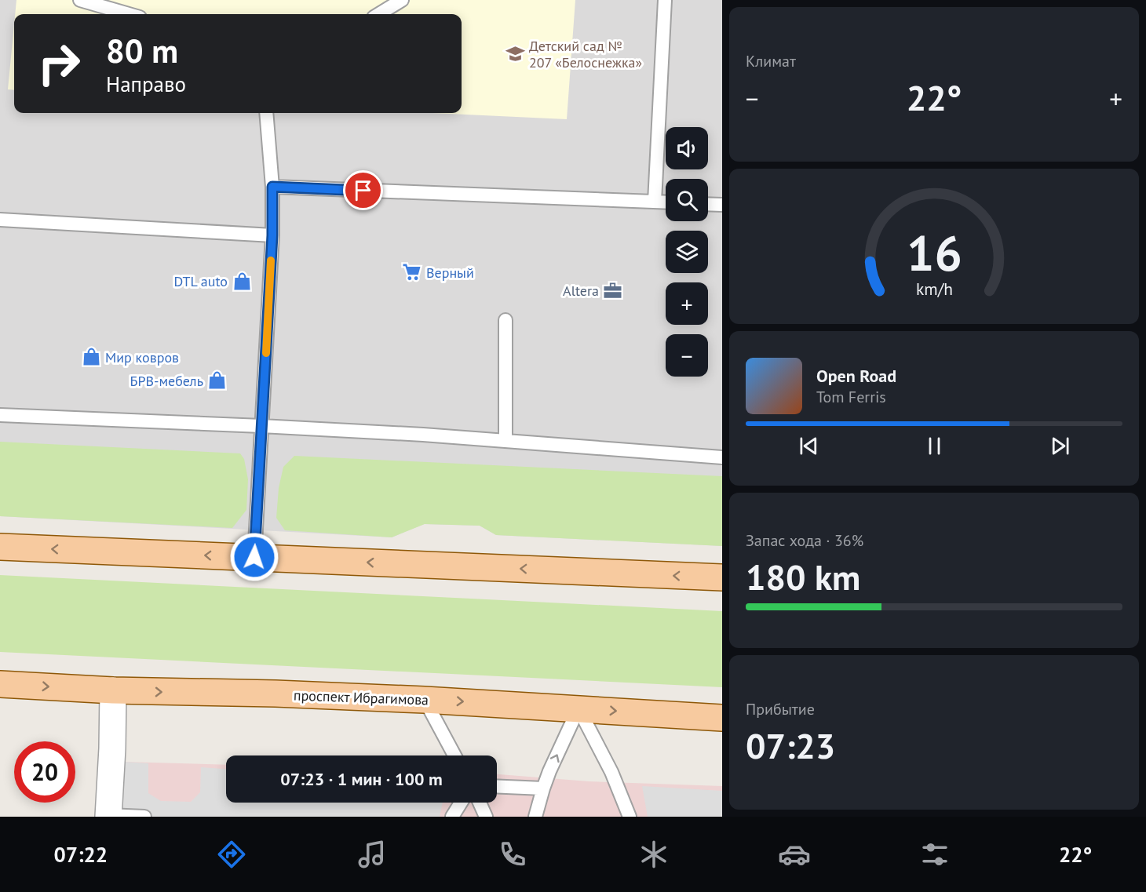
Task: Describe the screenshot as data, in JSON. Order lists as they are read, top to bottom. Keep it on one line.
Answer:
{"streets":{"main road":["проспект Ибрагимова"]},"places":{"school or university":["Детский сад № 207 «Белоснежка»"],"supermarket":["Верный"],"shop":["DTL auto","Мир ковров","БРВ-мебель"],"office":["Altera"]},"page":{"tile":["Климат",["Запас хода · 36%","180 km"],["Прибытие","07:23"]],"turn":["80 m","Направо"],"heat":["−","22°","+"],"map_buttons":["+","−"],"song":["Open Road","Tom Ferris"],"limit":"20","trip":"07:23 · 1 мин · 100 m","tabs":["07:22","22°"],"gauge":["16","km/h"]}}
